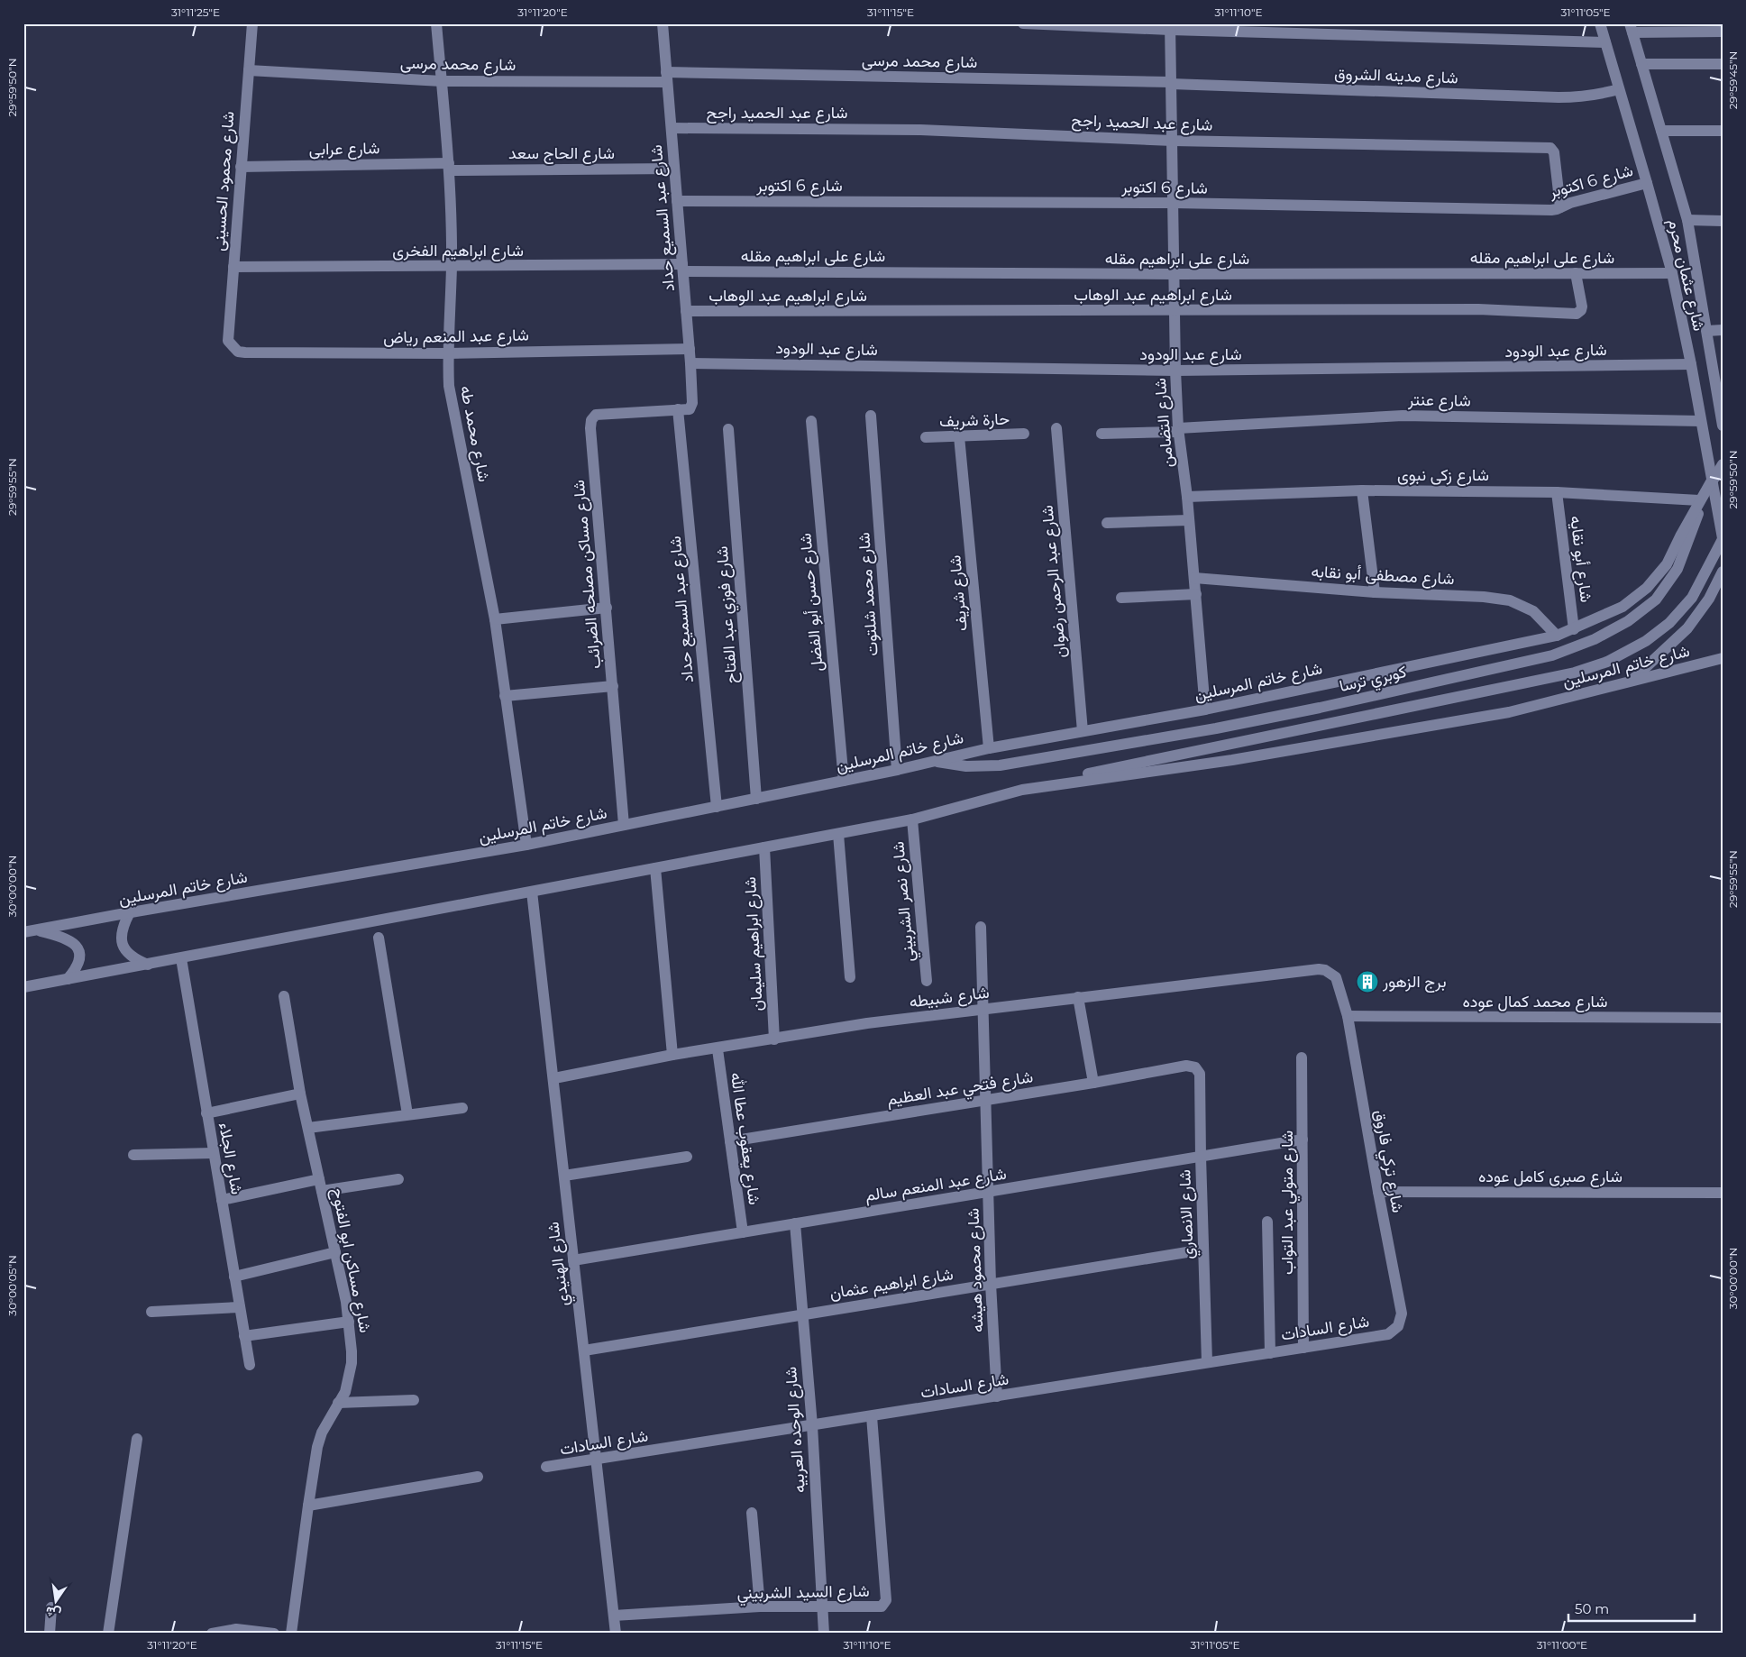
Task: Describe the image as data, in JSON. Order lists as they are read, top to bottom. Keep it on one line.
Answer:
{"streets":{"street":["شارع محمد مرسى","شارع مدينه الشروق","شارع عبد الحميد راجح","شارع عرابى","شارع الحاج سعد","شارع محمود الحسينى","شارع 6 اكتوبر","شارع عبد السميع حداد","شارع ابراهيم الفخرى","شارع على ابراهيم مقله","شارع عثمان محرم","شارع ابراهيم عبد الوهاب","شارع عبد المنعم رياض","شارع عبد الودود","شارع عنتر","حارة شريف","شارع التضامن","شارع محمد طه","شارع زكى نبوى","شارع أبو نقايه","شارع مساكن مصلحه الضرائب","شارع مصطفى أبو نقابه","شارع عبد الرحمن رضوان","شارع شريف","شارع محمد شلتوت","شارع حسن أبو الفضل","شارع فوزي عبد الفتاح","شارع خاتم المرسلين","كوبري ترسا","شارع نصر الشربيني","شارع ابراهيم سليمان","شارع شبيطه","شارع محمد كمال عوده","شارع فتحي عبد العظيم","شارع يعقوب عطا الله","شارع الجلاء","شارع تركي فاروق","شارع صبرى كامل عوده","شارع عبد المنعم سالم","شارع متولي عبد التواب","شارع الانصاري","شارع مساكن ابو الفتوح","شارع الهنيدي","شارع محمود هيشه","شارع ابراهيم عثمان","شارع السادات","شارع الوحده العربيه","شارع السيد الشربيني"]},"crossings":[["شارع محمد مرسى","شارع مدينه الشروق"],["شارع محمد مرسى","شارع محمود الحسينى"],["شارع محمد مرسى","شارع عبد السميع حداد"],["شارع محمد مرسى","شارع التضامن"],["شارع محمد مرسى","شارع محمد طه"],["شارع مدينه الشروق","شارع عثمان محرم"],["شارع مدينه الشروق","شارع التضامن"],["شارع عبد الحميد راجح","شارع 6 اكتوبر"],["شارع عبد الحميد راجح","شارع عبد السميع حداد"],["شارع عبد الحميد راجح","شارع التضامن"],["شارع عرابى","شارع الحاج سعد"],["شارع عرابى","شارع محمود الحسينى"],["شارع عرابى","شارع محمد طه"],["شارع الحاج سعد","شارع عبد السميع حداد"],["شارع الحاج سعد","شارع محمد طه"],["شارع محمود الحسينى","شارع ابراهيم الفخرى"],["شارع محمود الحسينى","شارع عبد المنعم رياض"],["شارع 6 اكتوبر","شارع عبد السميع حداد"],["شارع 6 اكتوبر","شارع عثمان محرم"],["شارع 6 اكتوبر","شارع التضامن"],["شارع عبد السميع حداد","شارع ابراهيم الفخرى"],["شارع عبد السميع حداد","شارع على ابراهيم مقله"],["شارع عبد السميع حداد","شارع ابراهيم عبد الوهاب"],["شارع عبد السميع حداد","شارع عبد المنعم رياض"],["شارع عبد السميع حداد","شارع عبد الودود"],["شارع عبد السميع حداد","شارع مساكن مصلحه الضرائب"],["شارع عبد السميع حداد","شارع خاتم المرسلين"],["شارع ابراهيم الفخرى","شارع على ابراهيم مقله"],["شارع ابراهيم الفخرى","شارع محمد طه"],["شارع على ابراهيم مقله","شارع عثمان محرم"],["شارع على ابراهيم مقله","شارع ابراهيم عبد الوهاب"],["شارع على ابراهيم مقله","شارع التضامن"],["شارع عثمان محرم","شارع عبد الودود"],["شارع عثمان محرم","شارع عنتر"],["شارع عثمان محرم","شارع خاتم المرسلين"],["شارع ابراهيم عبد الوهاب","شارع التضامن"],["شارع عبد المنعم رياض","شارع محمد طه"],["شارع عبد الودود","شارع التضامن"],["شارع عنتر","شارع التضامن"],["حارة شريف","شارع شريف"],["شارع التضامن","شارع زكى نبوى"],["شارع التضامن","شارع مصطفى أبو نقابه"],["شارع التضامن","شارع خاتم المرسلين"],["شارع محمد طه","شارع خاتم المرسلين"],["شارع زكى نبوى","شارع أبو نقايه"],["شارع زكى نبوى","شارع خاتم المرسلين"],["شارع أبو نقايه","شارع خاتم المرسلين"],["شارع مساكن مصلحه الضرائب","شارع خاتم المرسلين"],["شارع مصطفى أبو نقابه","شارع خاتم المرسلين"],["شارع عبد الرحمن رضوان","شارع خاتم المرسلين"],["شارع شريف","شارع خاتم المرسلين"],["شارع محمد شلتوت","شارع خاتم المرسلين"],["شارع حسن أبو الفضل","شارع خاتم المرسلين"],["شارع فوزي عبد الفتاح","شارع خاتم المرسلين"],["شارع خاتم المرسلين","كوبري ترسا"],["شارع خاتم المرسلين","شارع نصر الشربيني"],["شارع خاتم المرسلين","شارع ابراهيم سليمان"],["شارع خاتم المرسلين","شارع الجلاء"],["شارع خاتم المرسلين","شارع الهنيدي"],["شارع ابراهيم سليمان","شارع شبيطه"],["شارع شبيطه","شارع يعقوب عطا الله"],["شارع شبيطه","شارع تركي فاروق"],["شارع شبيطه","شارع الهنيدي"],["شارع شبيطه","شارع محمود هيشه"],["شارع محمد كمال عوده","شارع تركي فاروق"],["شارع فتحي عبد العظيم","شارع يعقوب عطا الله"],["شارع فتحي عبد العظيم","شارع الانصاري"],["شارع فتحي عبد العظيم","شارع محمود هيشه"],["شارع يعقوب عطا الله","شارع عبد المنعم سالم"],["شارع تركي فاروق","شارع صبرى كامل عوده"],["شارع تركي فاروق","شارع السادات"],["شارع عبد المنعم سالم","شارع متولي عبد التواب"],["شارع عبد المنعم سالم","شارع الانصاري"],["شارع عبد المنعم سالم","شارع الهنيدي"],["شارع عبد المنعم سالم","شارع محمود هيشه"],["شارع عبد المنعم سالم","شارع الوحده العربيه"],["شارع متولي عبد التواب","شارع السادات"],["شارع الانصاري","شارع ابراهيم عثمان"],["شارع الانصاري","شارع السادات"],["شارع الهنيدي","شارع ابراهيم عثمان"],["شارع الهنيدي","شارع السادات"],["شارع الهنيدي","شارع السيد الشربيني"],["شارع محمود هيشه","شارع ابراهيم عثمان"],["شارع محمود هيشه","شارع السادات"],["شارع ابراهيم عثمان","شارع الوحده العربيه"],["شارع السادات","شارع الوحده العربيه"],["شارع السادات","شارع السيد الشربيني"],["شارع الوحده العربيه","شارع السيد الشربيني"]],"places":{"building":["برج الزهور"]},"scale_bar":"50 m","north":"bottom","coordinates":["31°11'25\"E","31°11'20\"E","31°11'15\"E","31°11'10\"E","31°11'05\"E","29°59'45\"N","29°59'50\"N","29°59'55\"N","30°00'00\"N","30°00'05\"N","31°11'00\"E"]}
